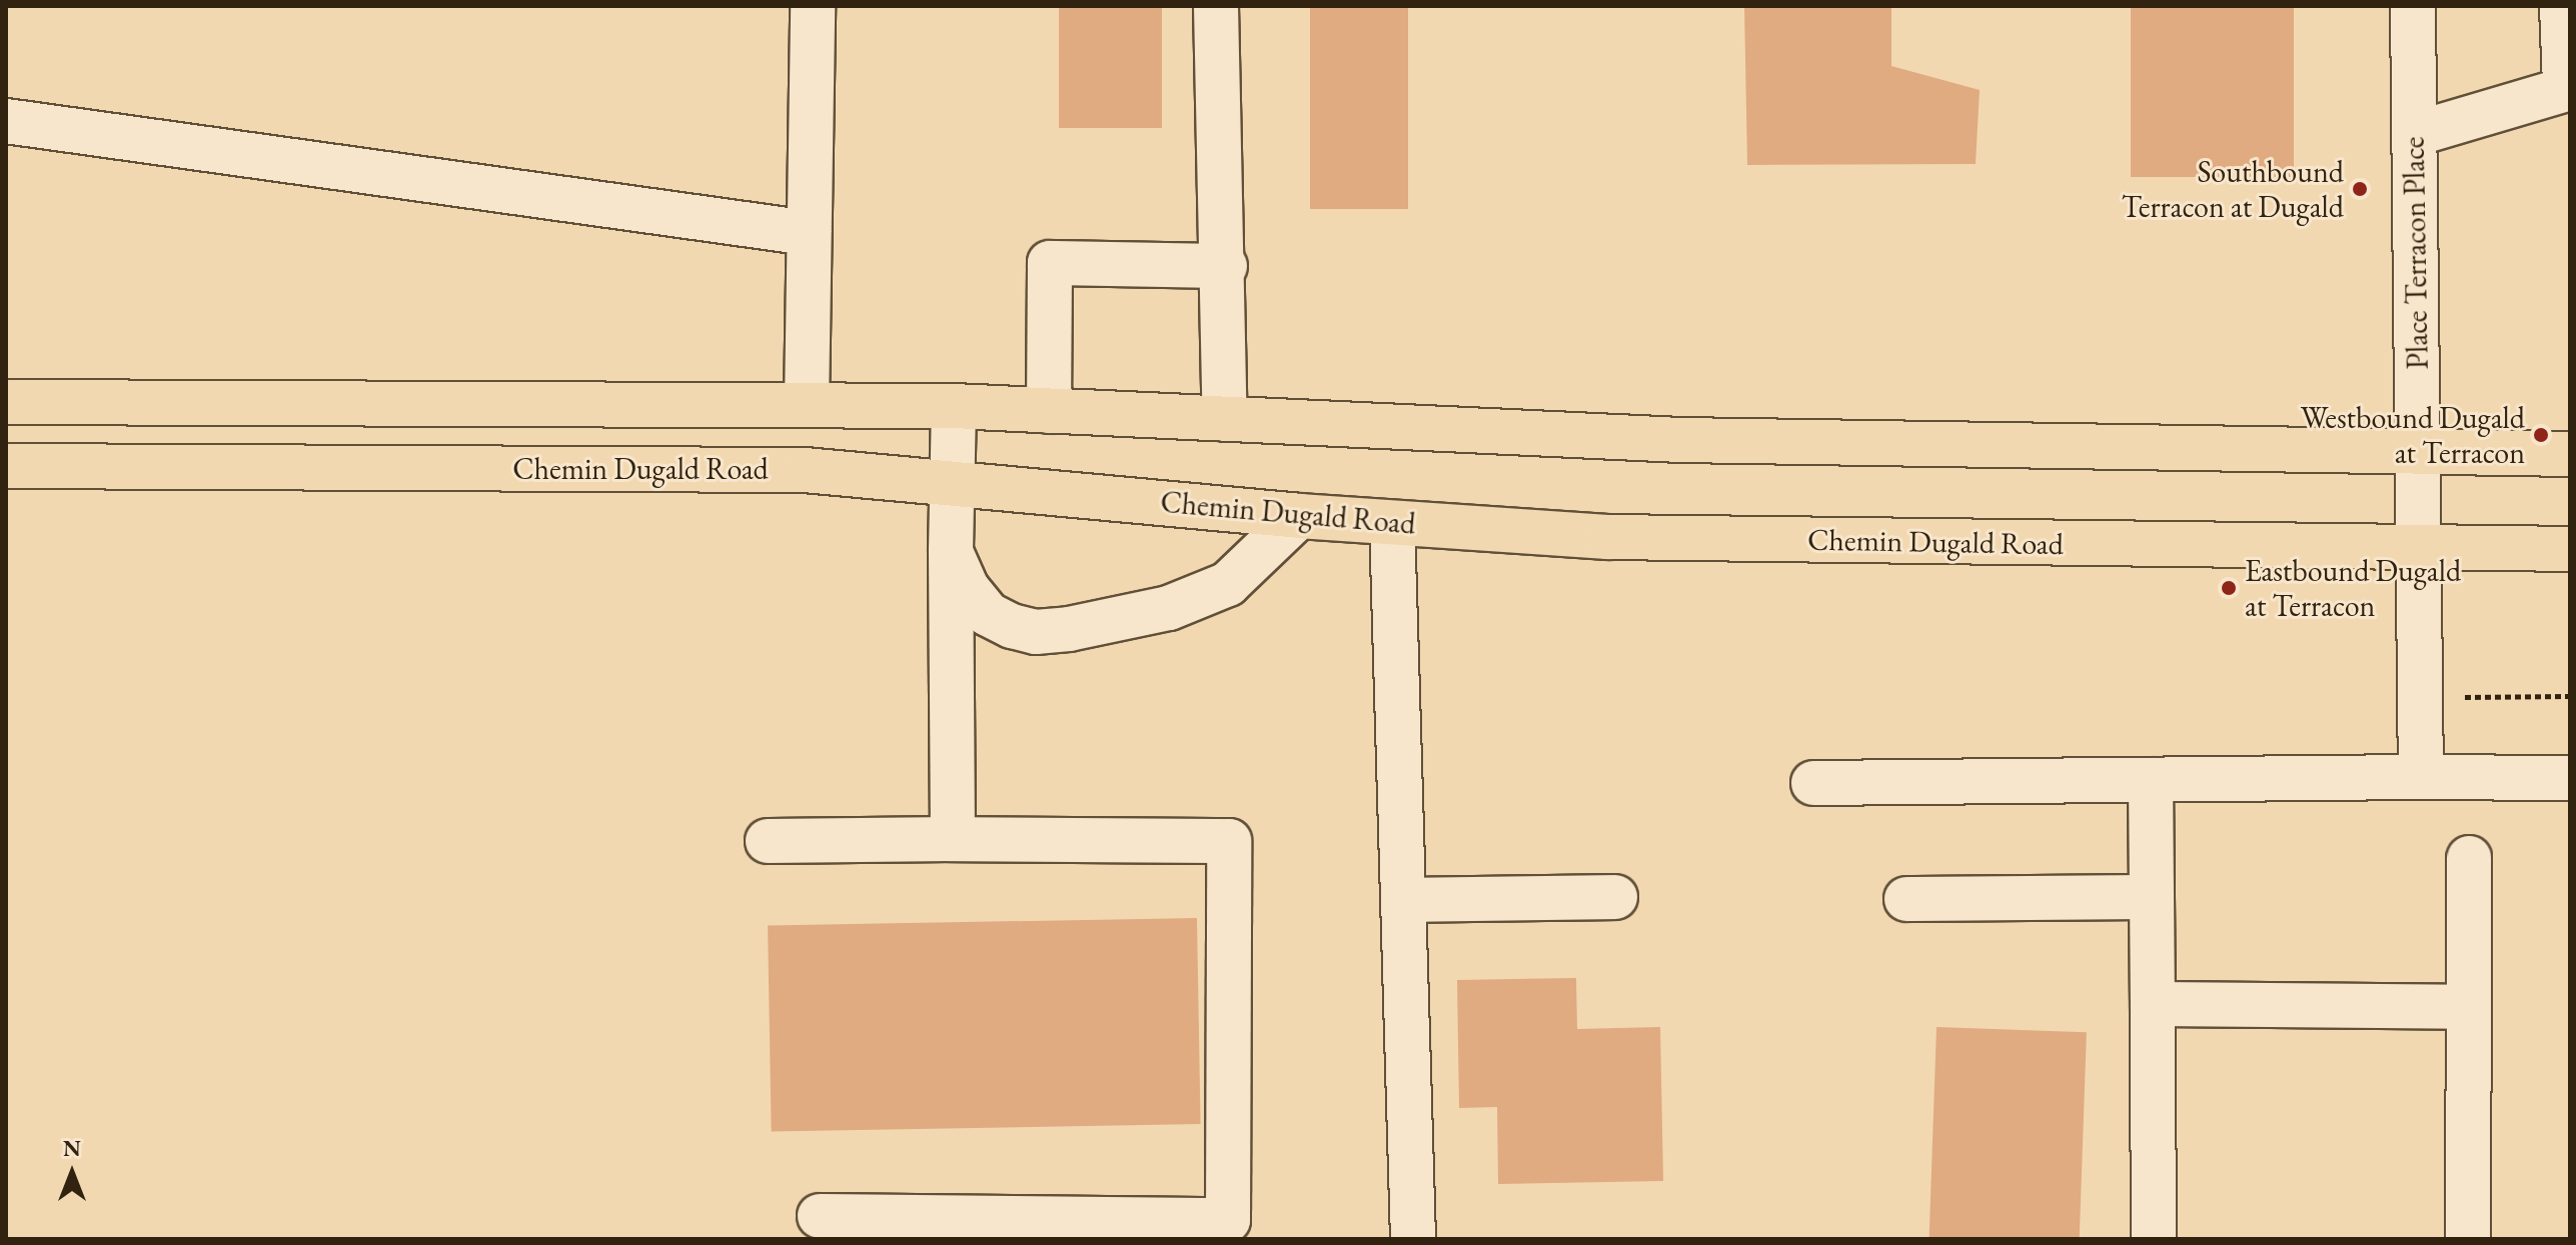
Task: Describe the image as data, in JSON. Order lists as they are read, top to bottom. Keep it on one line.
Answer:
{"streets":{"main road":["Chemin Dugald Road"],"street":["Place Terracon Place"]},"crossings":[["Place Terracon Place","Chemin Dugald Road"]],"places":["Southbound Terracon at Dugald","Westbound Dugald at Terracon","Eastbound Dugald at Terracon"],"north":"top"}
